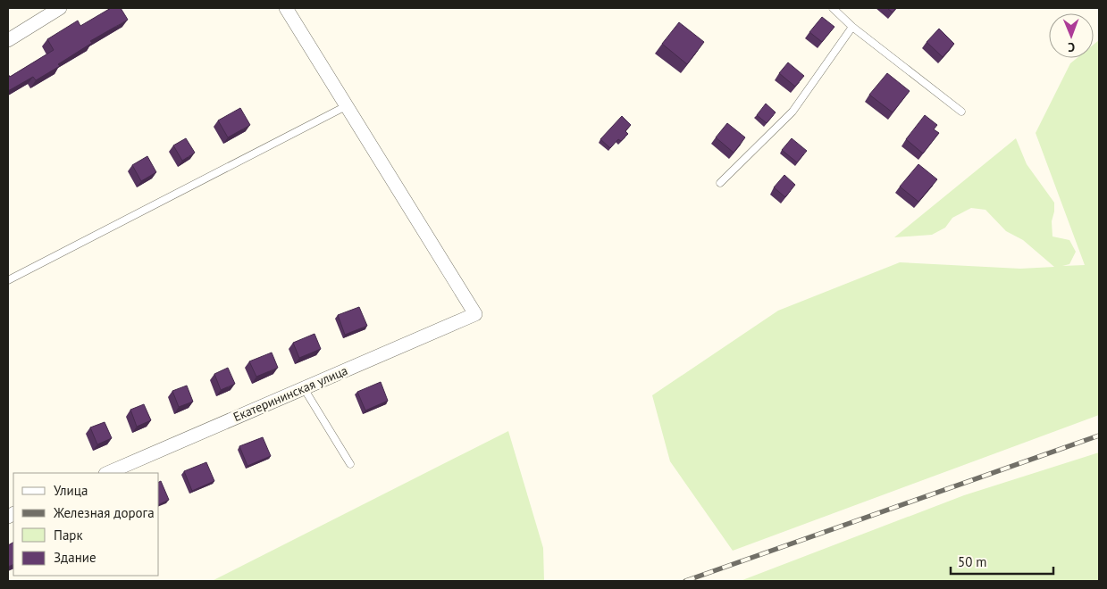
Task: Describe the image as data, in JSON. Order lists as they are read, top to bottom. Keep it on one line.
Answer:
{"streets":{"street":["Екатерининская улица"]},"legend":["Улица","Железная дорога","Парк","Здание"],"scale_bar":"50 m","north":"bottom"}
